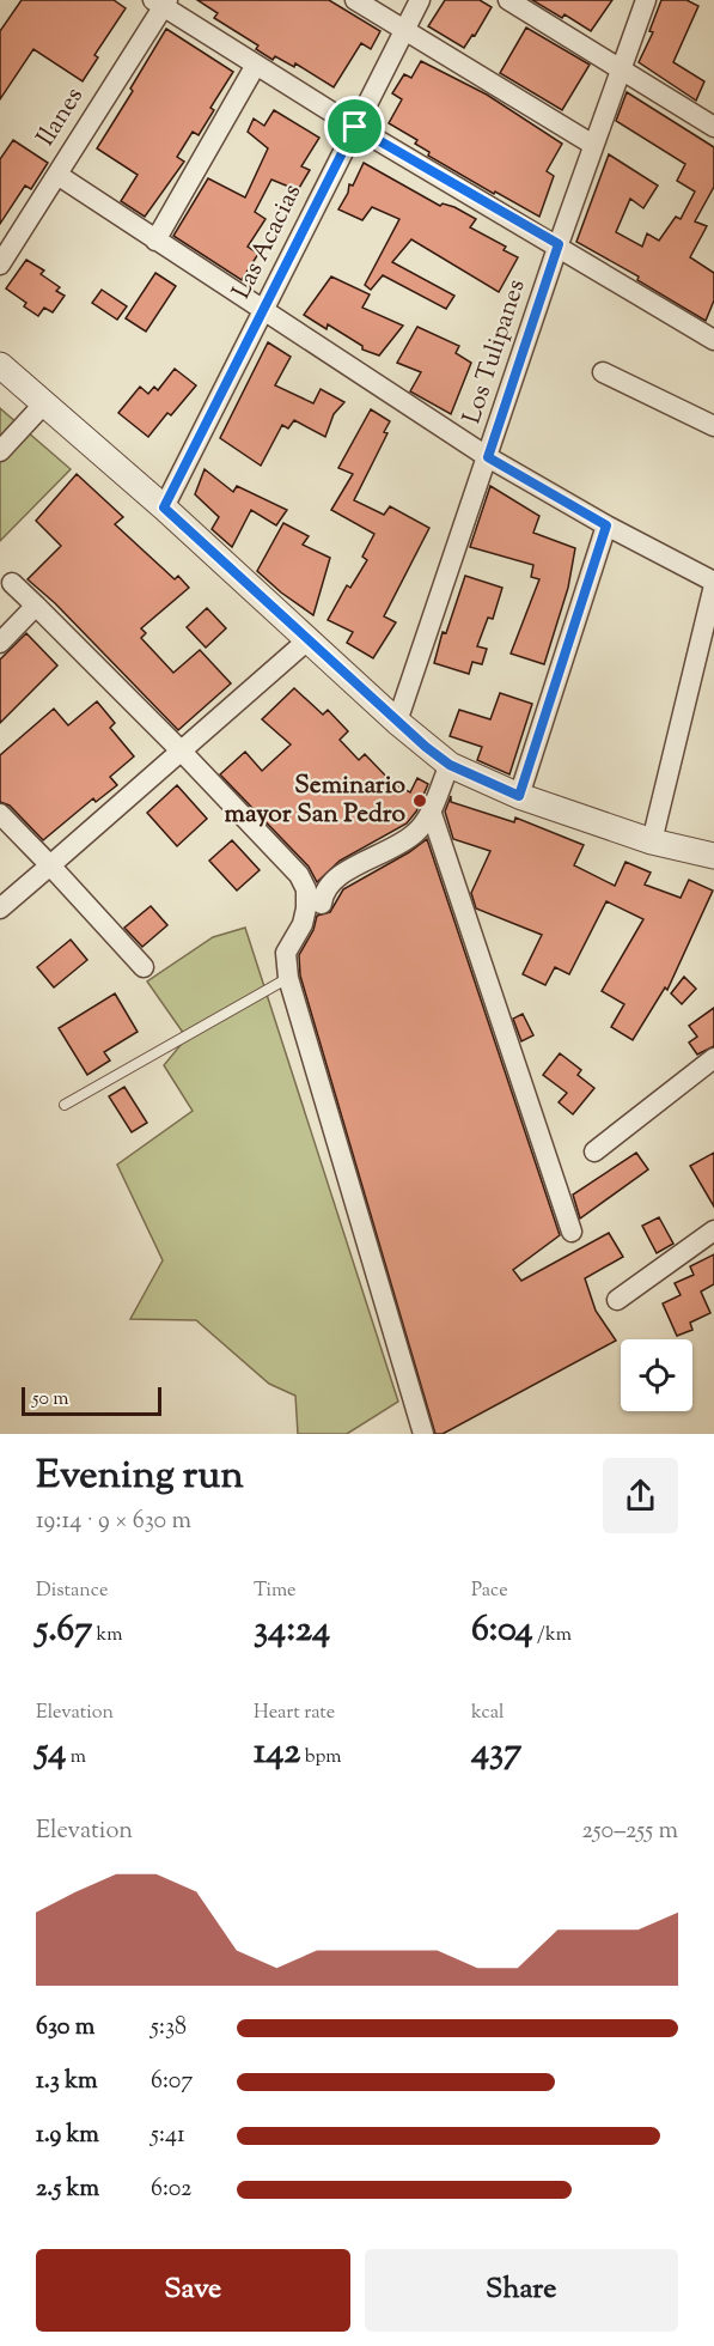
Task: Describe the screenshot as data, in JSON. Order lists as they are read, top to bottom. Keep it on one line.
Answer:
{"streets":{"street":["Ilanes","Las Acacias","Los Tulipanes"]},"places":["Seminario mayor San Pedro"],"scale_bar":"50 m","page":{"scale":"50 m","heading":["Evening run","19:14 · 9 × 630 m"],"stats":[["Distance","5.67 km"],["Time","34:24"],["Pace","6:04 /km"],["Elevation","54 m"],["Heart rate","142 bpm"],["kcal","437"]],"chart":["Elevation","250–255 m"],"list":[{"name":"630 m","note":"5:38"},{"name":"1.3 km","note":"6:07"},{"name":"1.9 km","note":"5:41"},{"name":"2.5 km","note":"6:02"}],"buttons":["Save","Share"]}}
